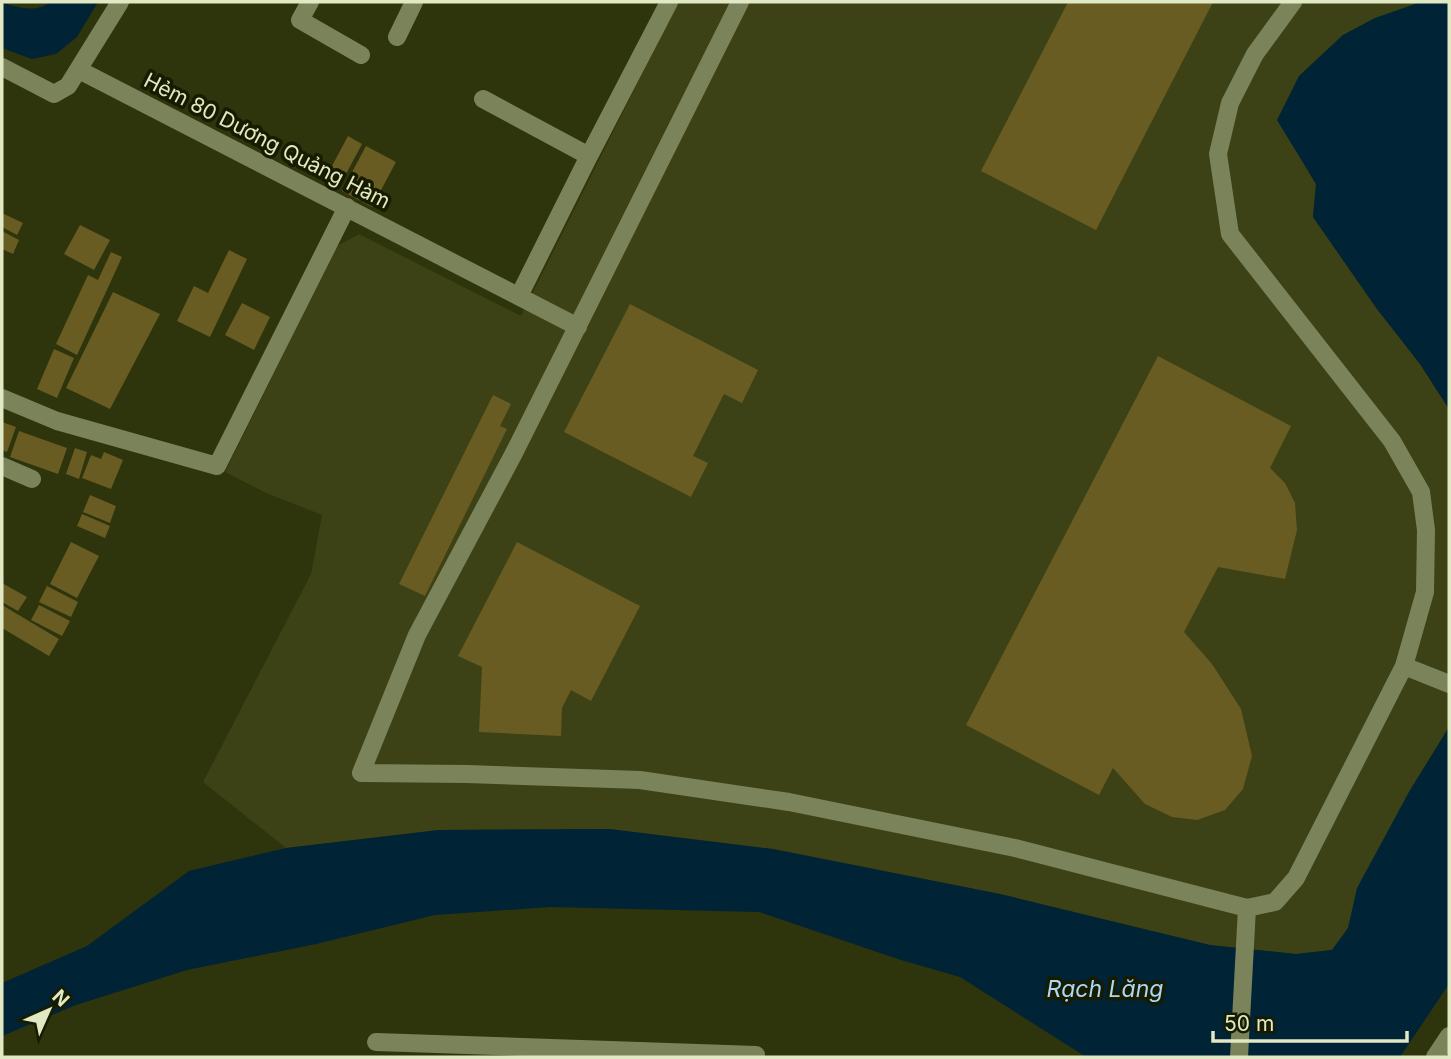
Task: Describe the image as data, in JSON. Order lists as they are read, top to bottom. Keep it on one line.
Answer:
{"streets":{"street":["Hẻm 80 Dương Quảng Hàm"]},"water":["Rạch Lăng"],"scale_bar":"50 m","north":"top right"}
